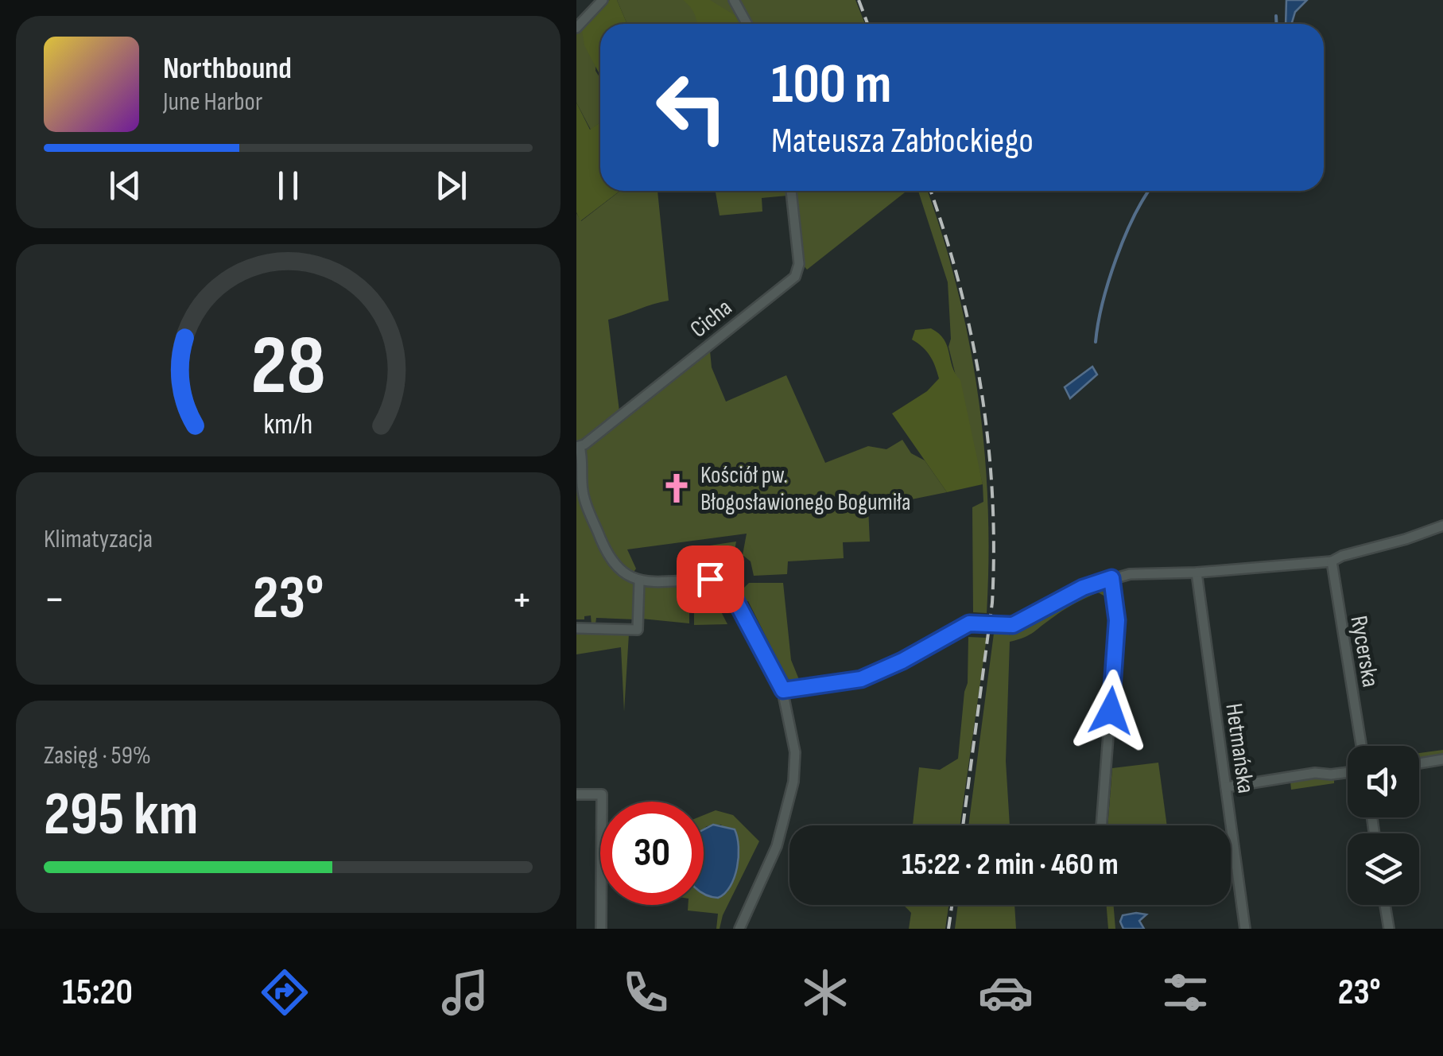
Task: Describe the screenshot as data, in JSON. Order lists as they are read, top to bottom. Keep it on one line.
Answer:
{"streets":{"street":["Cicha","Rycerska","Hetmańska"]},"places":{"church":["Kościół pw. Błogosławionego Bogumiła"]},"page":{"turn":["100 m","Mateusza Zabłockiego"],"song":["Northbound","June Harbor"],"tile":["Klimatyzacja",["Zasięg · 59%","295 km"]],"heat":["−","23°","+"],"limit":"30","trip":"15:22 · 2 min · 460 m","tabs":["15:20","23°"],"gauge":["28","km/h"]}}
